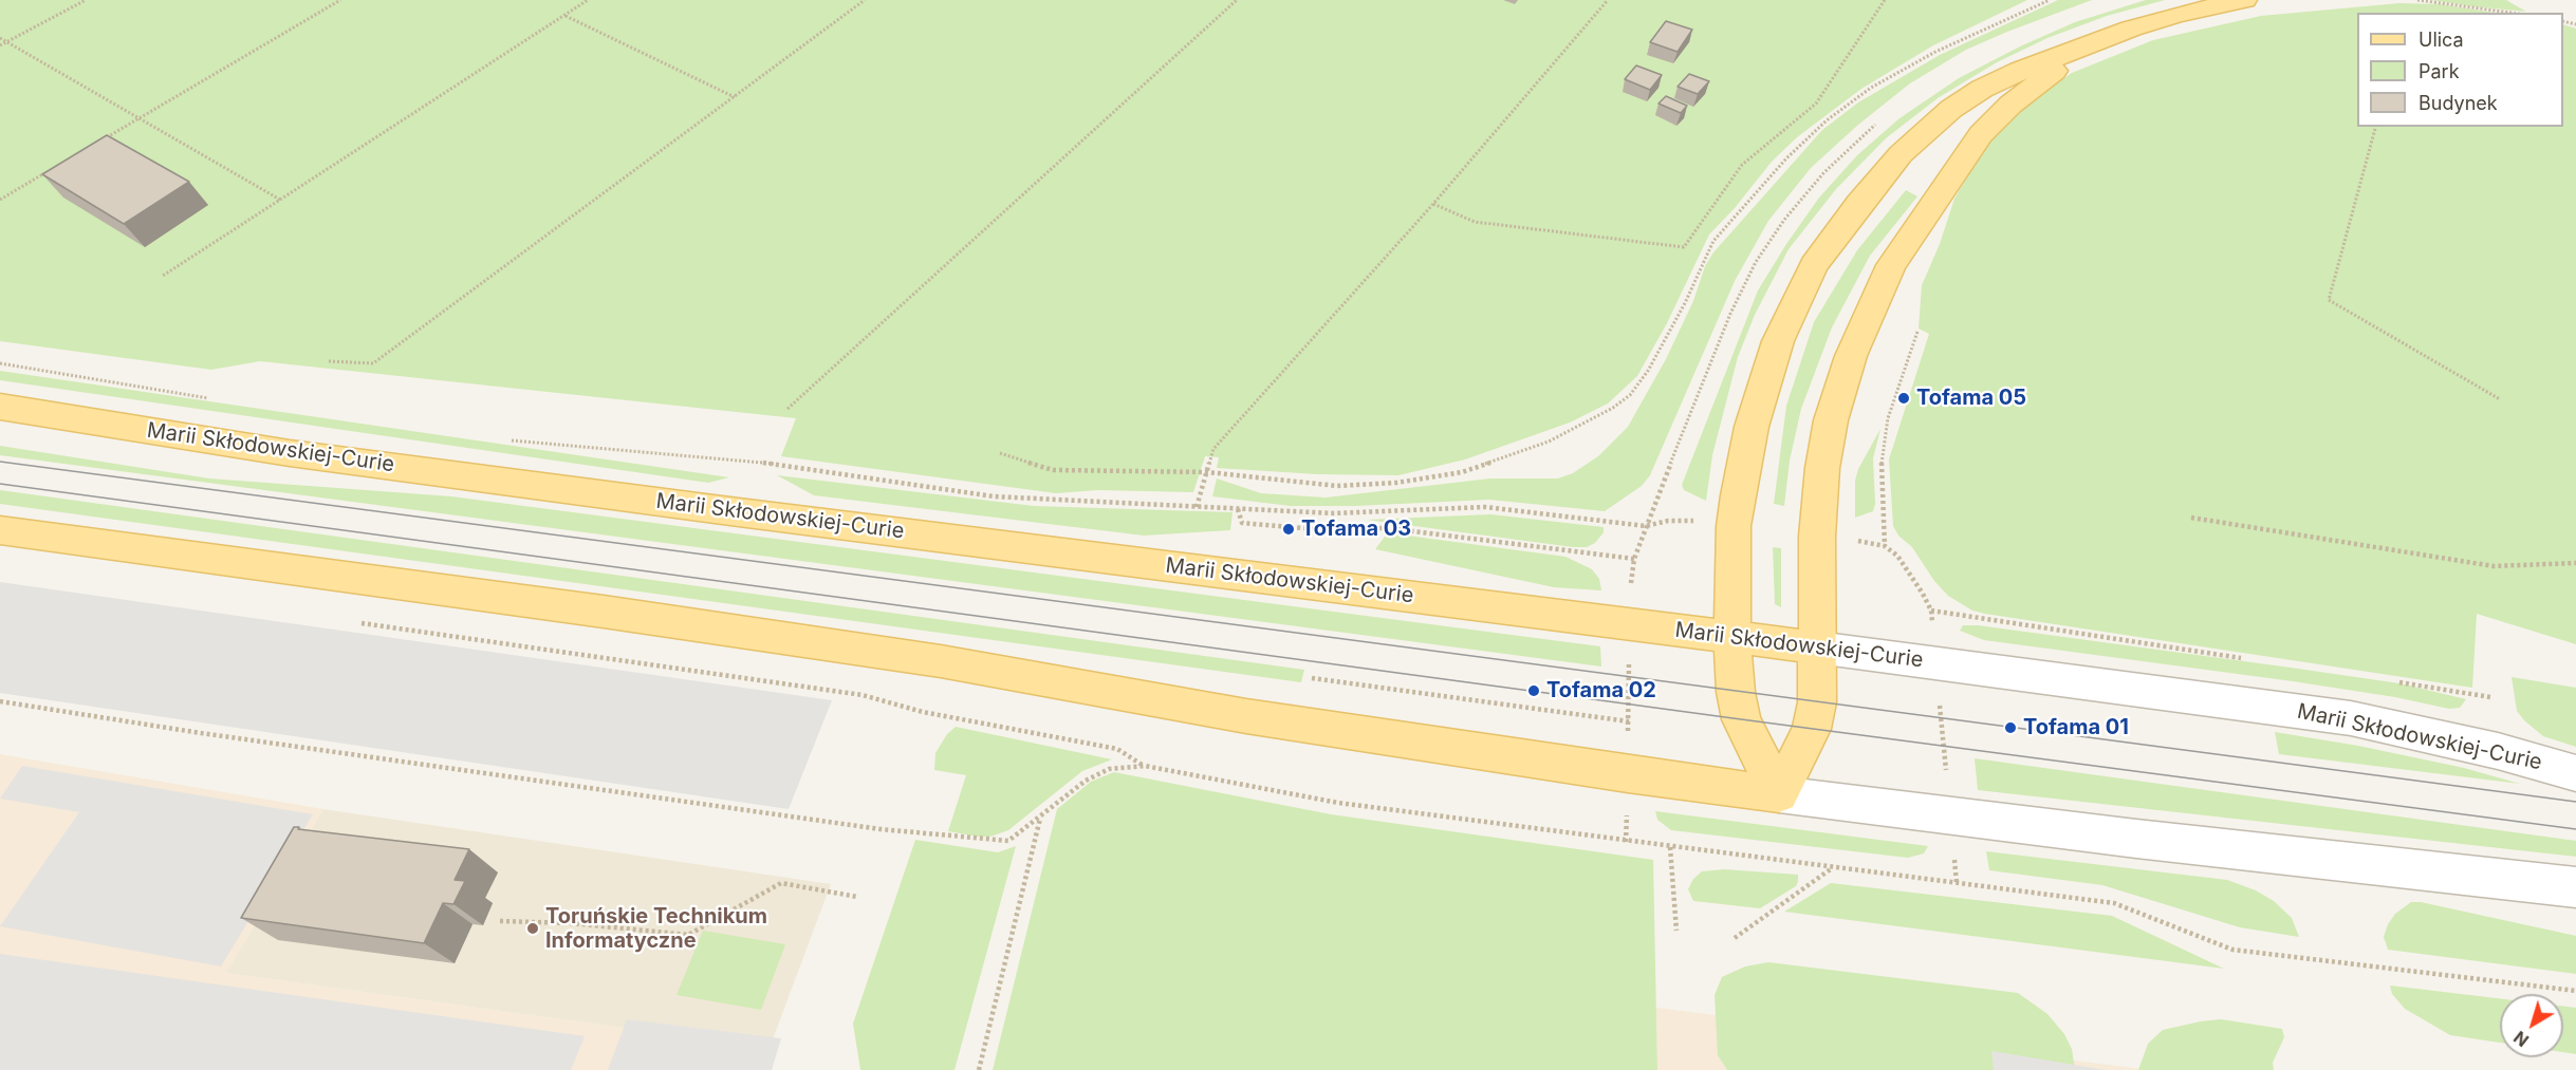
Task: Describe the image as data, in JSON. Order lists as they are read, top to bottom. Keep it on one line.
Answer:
{"streets":{"main road":["Marii Skłodowskiej-Curie"]},"places":["Tofama 05","Tofama 03","Tofama 02","Tofama 01","Toruńskie Technikum Informatyczne"],"legend":["Ulica","Park","Budynek"],"north":"bottom left"}
